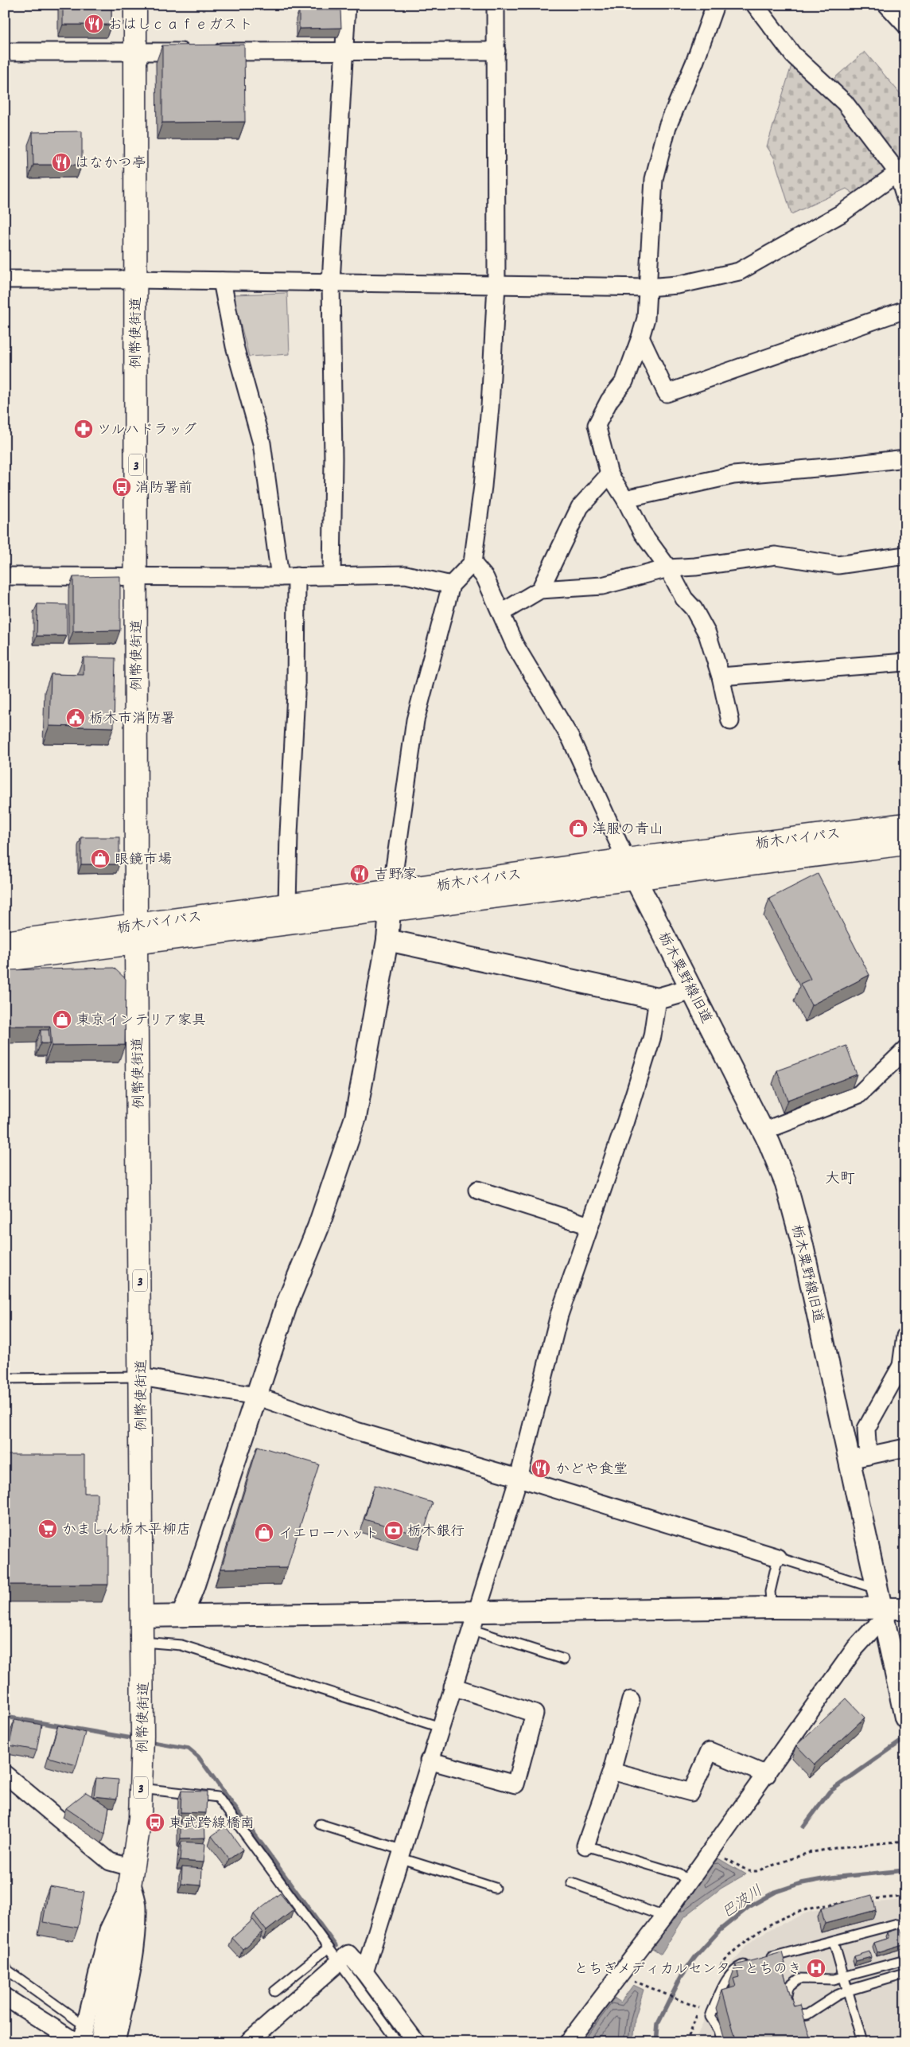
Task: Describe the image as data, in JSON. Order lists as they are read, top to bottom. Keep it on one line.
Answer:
{"streets":{"main road":["例幣使街道","3","栃木バイパス"],"street":["栃木粟野線旧道"]},"crossings":[["例幣使街道","栃木バイパス"],["栃木バイパス","栃木粟野線旧道"]],"districts":["大町"],"water":["巴波川"],"places":{"restaurant":["おはしｃａｆｅガスト","はなかつ亭","吉野家","かどや食堂"],"pharmacy":["ツルハドラッグ"],"bus stop":["消防署前","東武跨線橋南"],"public building":["栃木市消防署"],"shop":["洋服の青山","眼鏡市場","東京インテリア家具","イエローハット"],"supermarket":["かましん栃木平柳店"],"bank":["栃木銀行"],"hospital":["とちぎメディカルセンターとちのき"]}}
